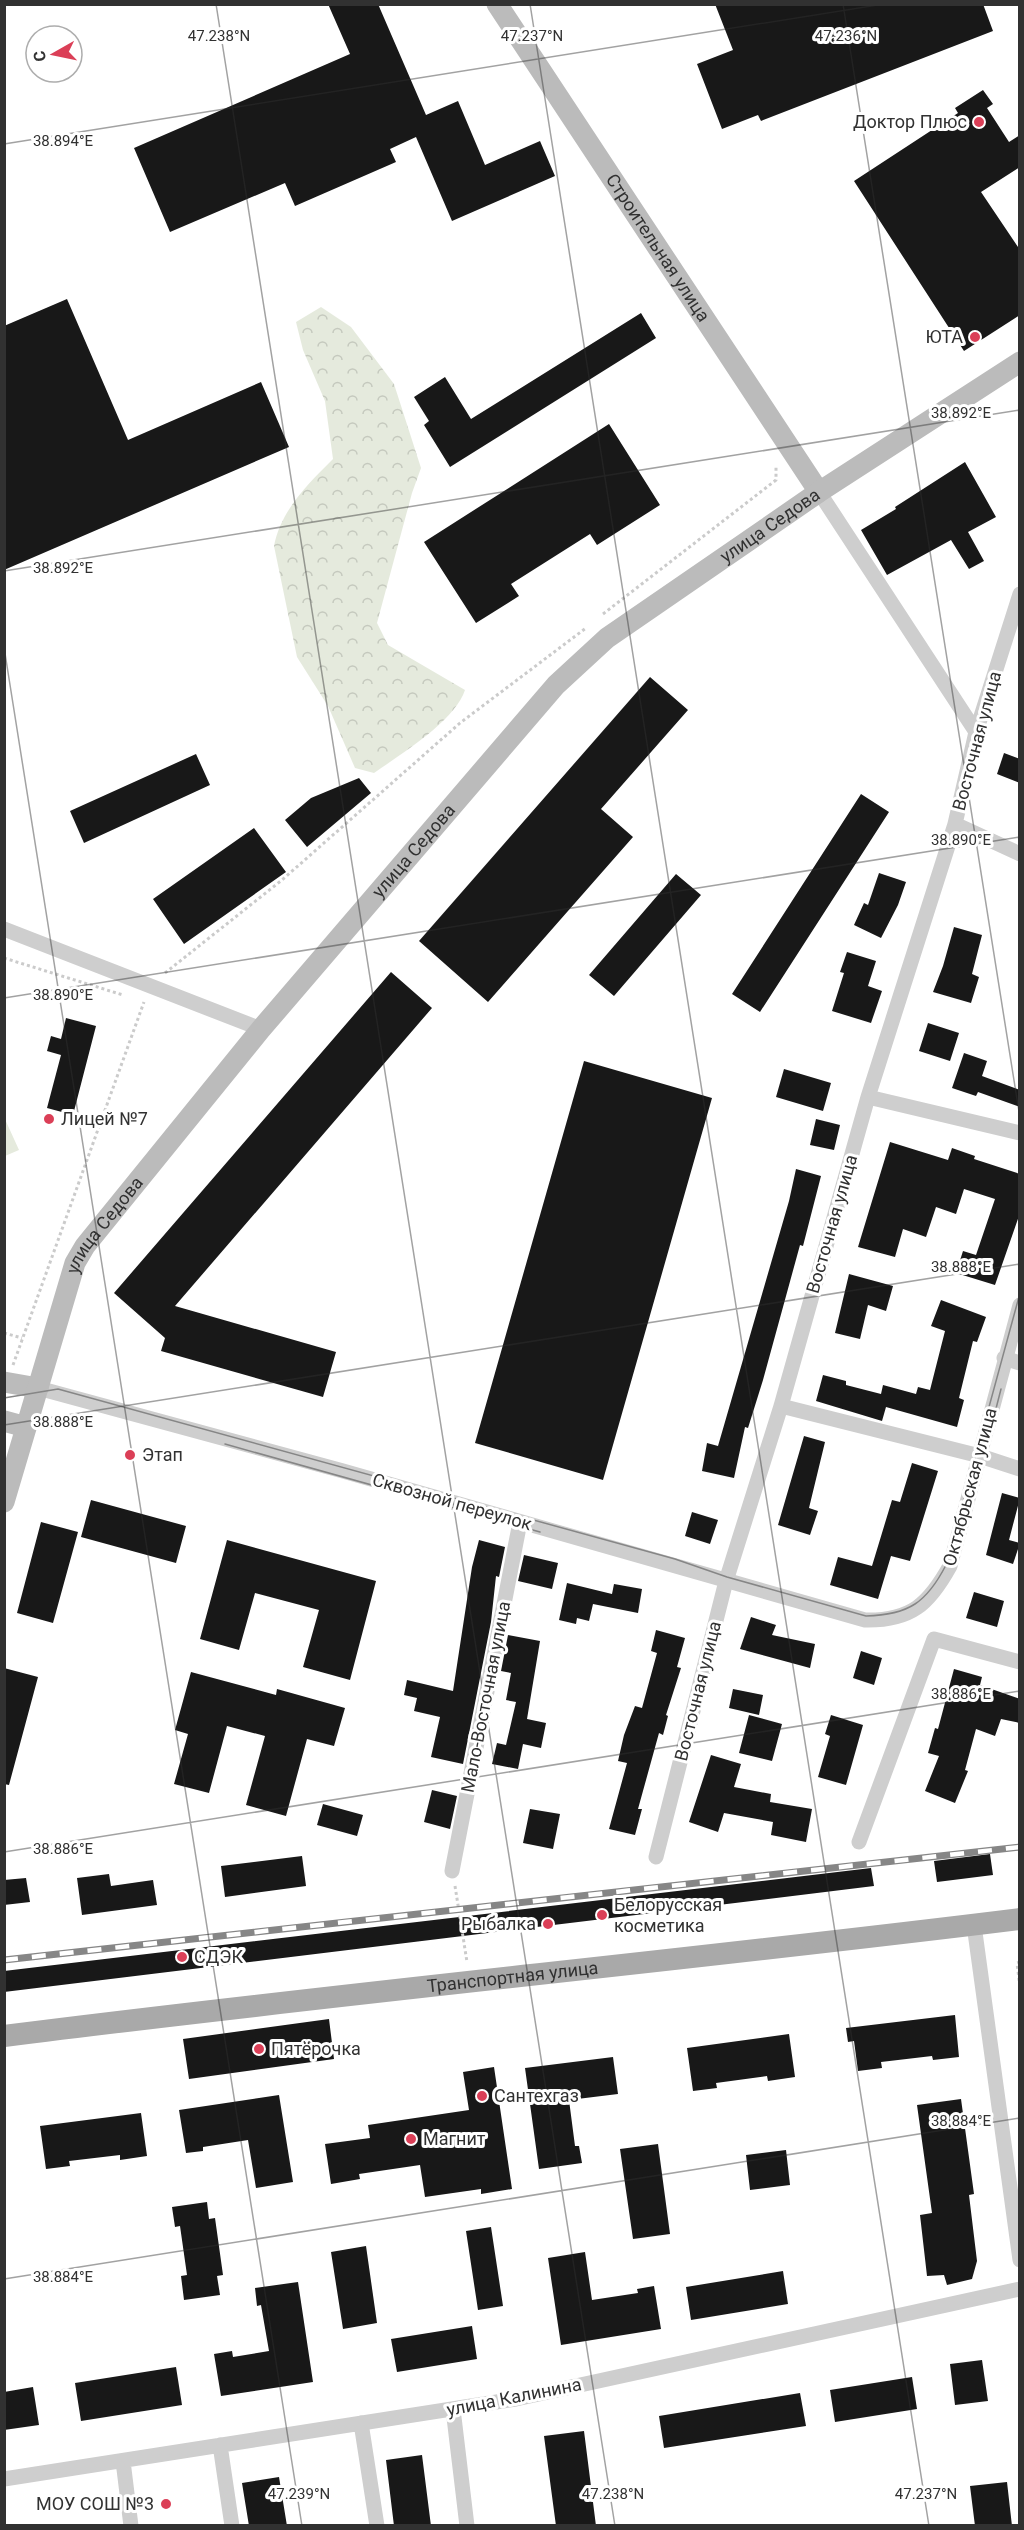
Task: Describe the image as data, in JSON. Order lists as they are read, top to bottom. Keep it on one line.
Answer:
{"streets":{"main road":["Строительная улица","улица Седова","Транспортная улица"],"street":["Восточная улица","Октябрьская улица","Сквозной переулок","Мало-Восточная улица","улица Калинина"]},"crossings":[["Строительная улица","улица Седова"],["улица Седова","Сквозной переулок"],["Восточная улица","Сквозной переулок"],["Октябрьская улица","Сквозной переулок"],["Сквозной переулок","Мало-Восточная улица"]],"places":["Доктор Плюс","ЮТА","Лицей №7","Этап","Белорусская косметика","Рыбалка","СДЭК","Пятёрочка","Сантехгаз","Магнит","МОУ СОШ №3"],"north":"left","coordinates":["47.238°N","47.237°N","47.236°N","38.894°E","38.892°E","38.890°E","38.888°E","38.886°E","38.884°E","47.239°N"]}
